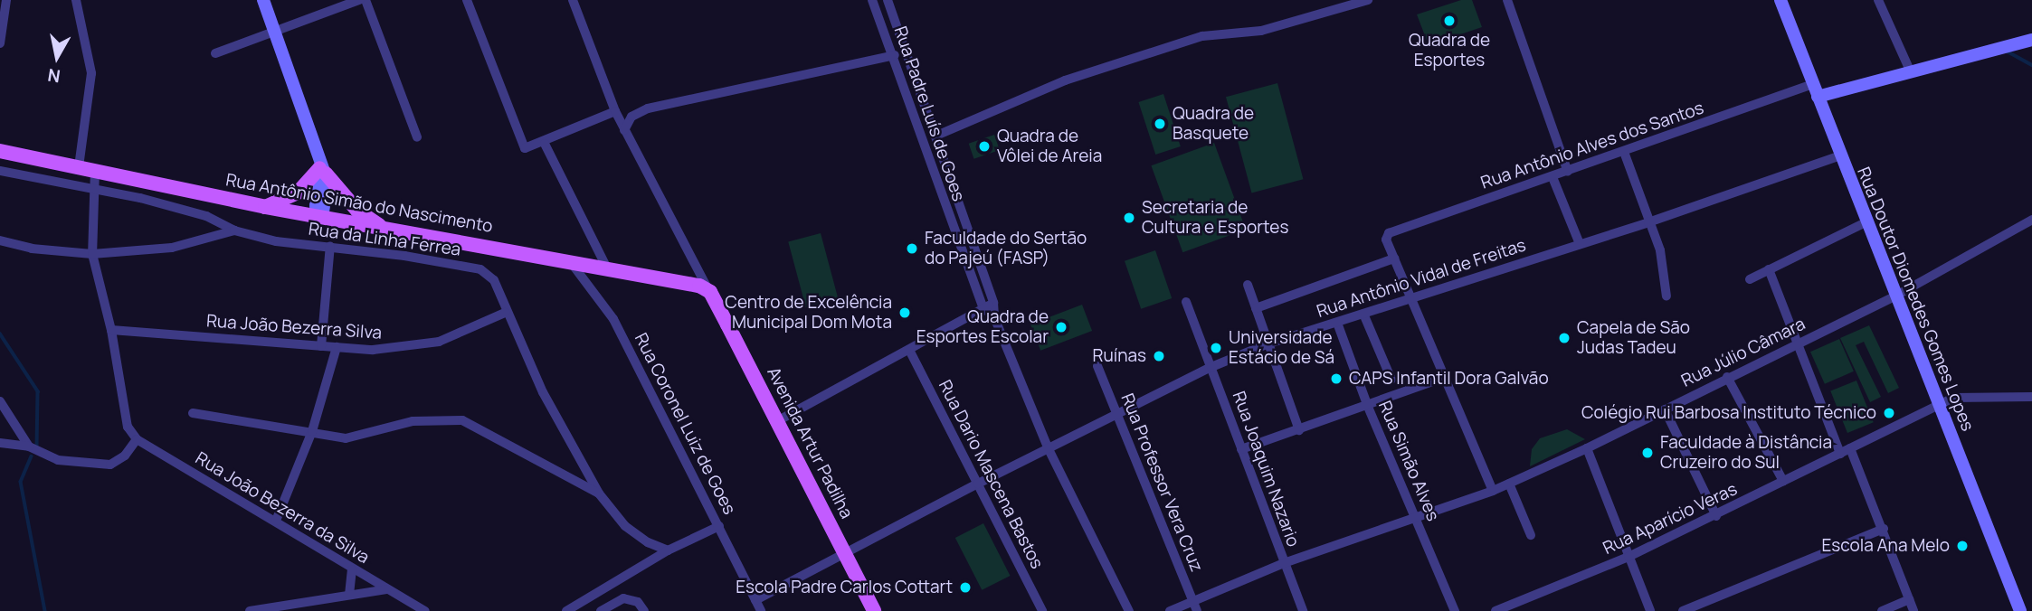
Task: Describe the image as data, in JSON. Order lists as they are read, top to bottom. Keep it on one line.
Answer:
{"streets":{"main road":["Rua Antônio Simão do Nascimento","Avenida Artur Padilha"],"street":["Rua Padre Luís de Goes","Rua Antônio Alves dos Santos","Rua da Linha Ferrea","Rua Antônio Vidal de Freitas","Rua Doutor Diomedes Gomes Lopes","Rua João Bezerra Silva","Rua Júlio Câmara","Rua Coronel Luiz de Goes","Rua Simão Alves","Rua Joaquim Nazario","Rua Dario Mascena Bastos","Rua Professor Vera Cruz","Rua João Bezerra da Silva","Rua Aparício Veras"]},"crossings":[["Rua Antônio Alves dos Santos","Rua Doutor Diomedes Gomes Lopes"],["Rua Antônio Simão do Nascimento","Rua Coronel Luiz de Goes"],["Rua Antônio Simão do Nascimento","Avenida Artur Padilha"],["Rua da Linha Ferrea","Rua João Bezerra Silva"],["Rua Antônio Vidal de Freitas","Rua Doutor Diomedes Gomes Lopes"],["Rua Antônio Vidal de Freitas","Rua Coronel Luiz de Goes"],["Rua Antônio Vidal de Freitas","Avenida Artur Padilha"],["Rua Antônio Vidal de Freitas","Rua Simão Alves"],["Rua Antônio Vidal de Freitas","Rua Joaquim Nazario"],["Rua Antônio Vidal de Freitas","Rua Dario Mascena Bastos"],["Rua Antônio Vidal de Freitas","Rua Professor Vera Cruz"],["Rua Doutor Diomedes Gomes Lopes","Rua Júlio Câmara"],["Rua Doutor Diomedes Gomes Lopes","Rua Aparício Veras"],["Rua João Bezerra Silva","Rua João Bezerra da Silva"],["Rua Júlio Câmara","Rua Simão Alves"],["Rua Júlio Câmara","Rua Joaquim Nazario"],["Rua Júlio Câmara","Rua Professor Vera Cruz"]],"places":["Quadra de Esportes","Quadra de Basquete","Quadra de Vôlei de Areia","Secretaria de Cultura e Esportes","Faculdade do Sertão do Pajeú (FASP)","Centro de Excelência Municipal Dom Mota","Quadra de Esportes Escolar","Capela de São Judas Tadeu","Universidade Estácio de Sá","Ruínas","CAPS Infantil Dora Galvão","Colégio Rui Barbosa Instituto Técnico","Faculdade à Distância Cruzeiro do Sul","Escola Ana Melo","Escola Padre Carlos Cottart"],"north":"bottom"}
